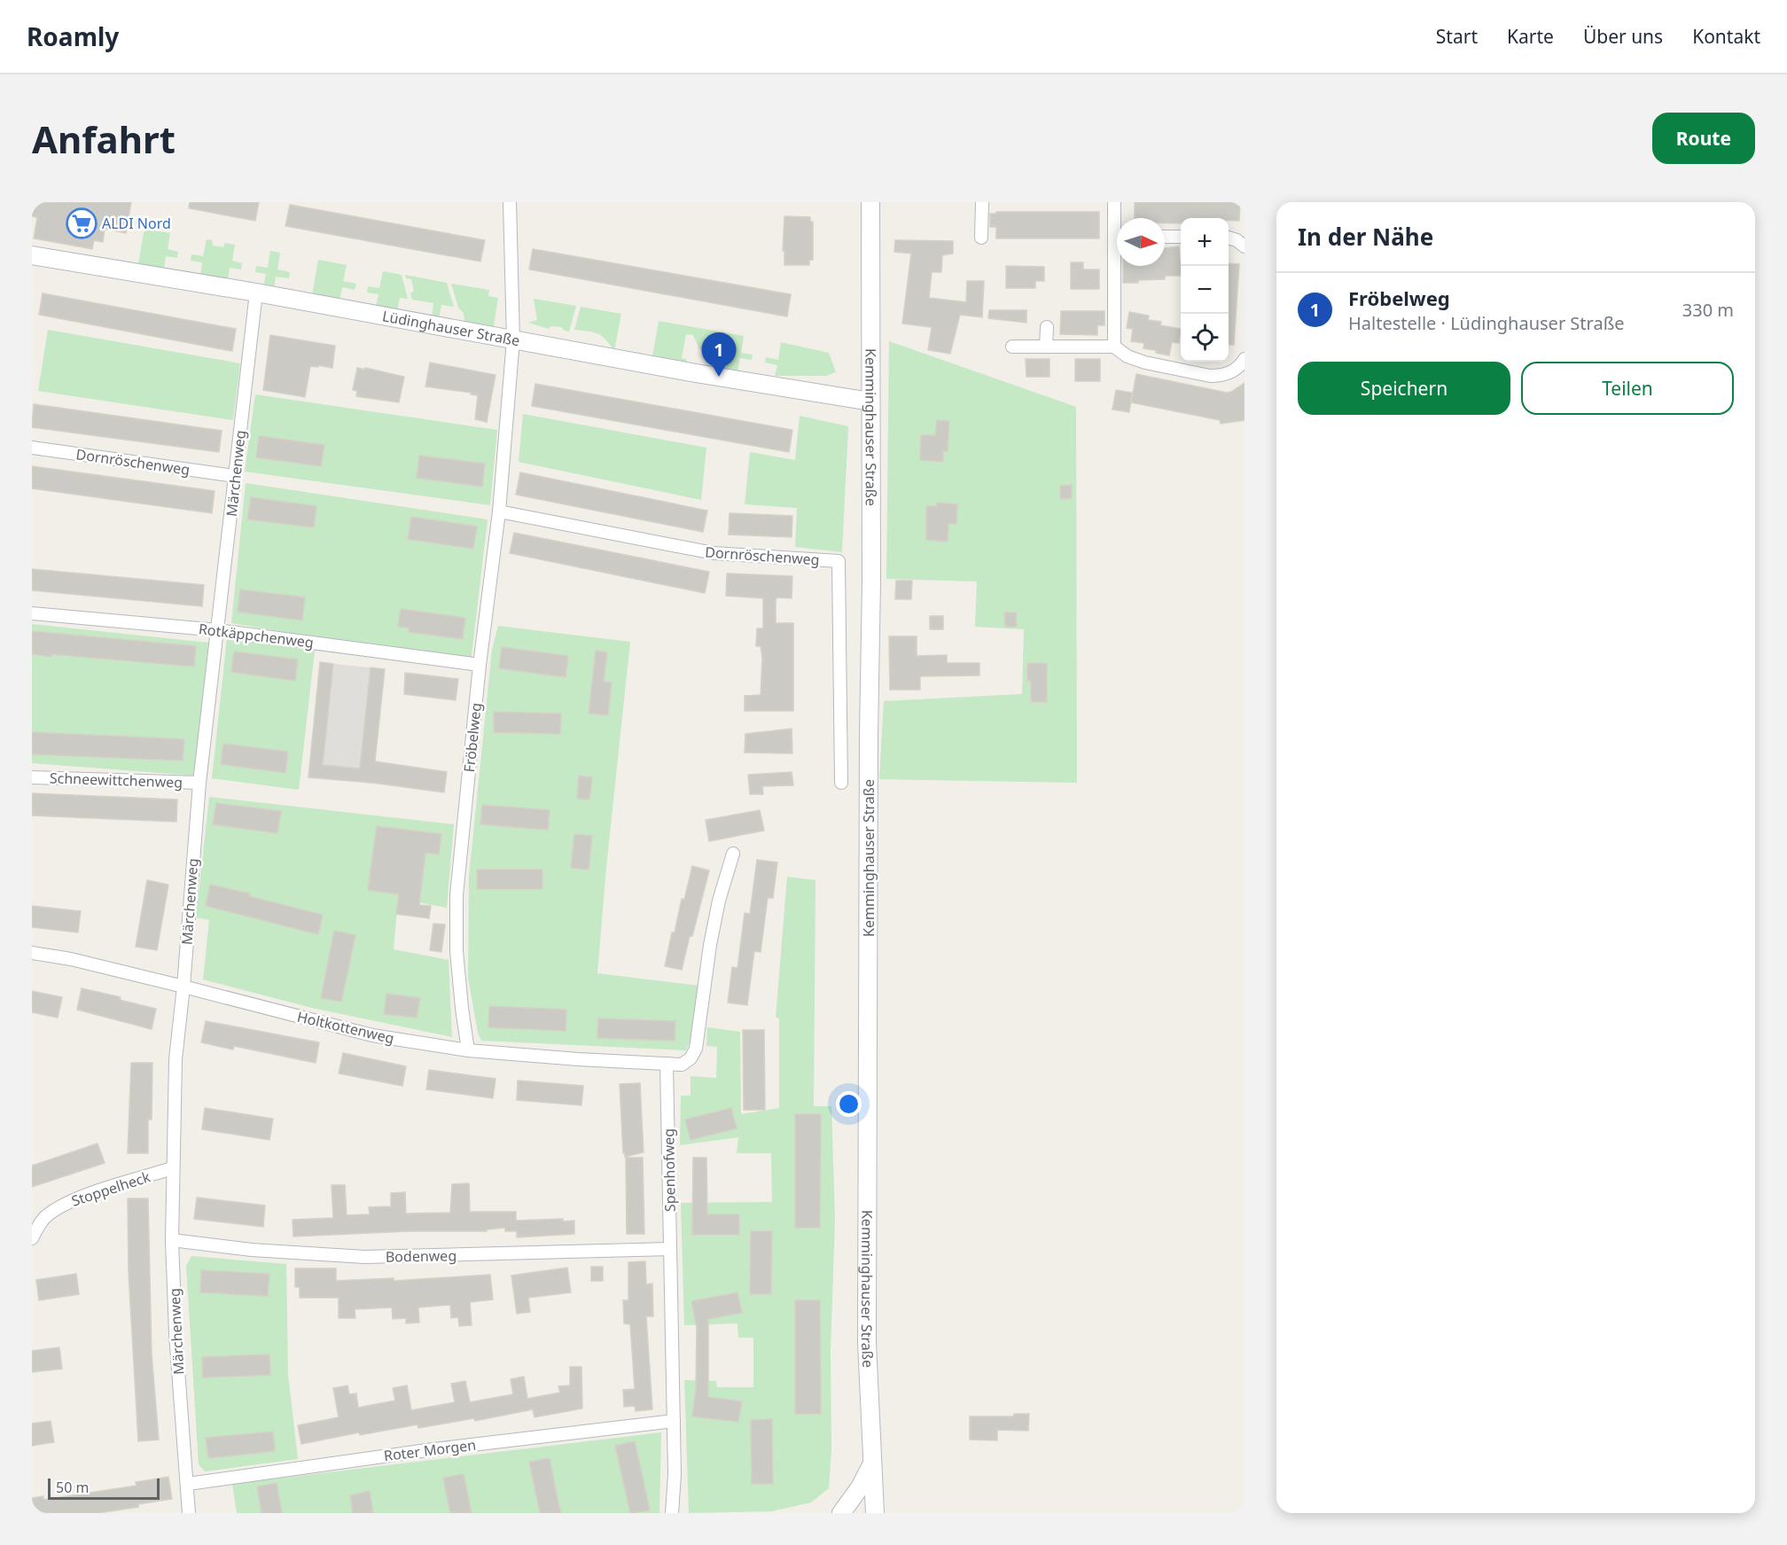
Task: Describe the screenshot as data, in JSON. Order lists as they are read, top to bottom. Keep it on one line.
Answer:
{"streets":{"main road":["Lüdinghauser Straße","Kemminghauser Straße"],"street":["Dornröschenweg","Märchenweg","Rotkäppchenweg","Fröbelweg","Schneewittchenweg","Holtkottenweg","Spenhofweg","Stoppelheck","Bodenweg","Roter Morgen"]},"crossings":[["Lüdinghauser Straße","Kemminghauser Straße"],["Lüdinghauser Straße","Märchenweg"],["Lüdinghauser Straße","Fröbelweg"],["Dornröschenweg","Märchenweg"],["Dornröschenweg","Fröbelweg"],["Märchenweg","Rotkäppchenweg"],["Märchenweg","Schneewittchenweg"],["Märchenweg","Holtkottenweg"],["Märchenweg","Stoppelheck"],["Märchenweg","Bodenweg"],["Märchenweg","Roter Morgen"],["Rotkäppchenweg","Fröbelweg"],["Fröbelweg","Holtkottenweg"],["Holtkottenweg","Spenhofweg"],["Spenhofweg","Bodenweg"],["Spenhofweg","Roter Morgen"]],"places":{"supermarket":["ALDI Nord"]},"scale_bar":"50 m","north":"right","page":{"header":"Roamly","nav":["Start","Karte","Über uns","Kontakt"],"buttons":["Route",["Speichern","Teilen"]],"title":"Anfahrt","heading":"In der Nähe","map_buttons":["+","−"],"list":[{"mark":"1","name":"Fröbelweg","note":"Haltestelle · Lüdinghauser Straße","value":"330 m"}],"pins":"1","scale":"50 m"}}
